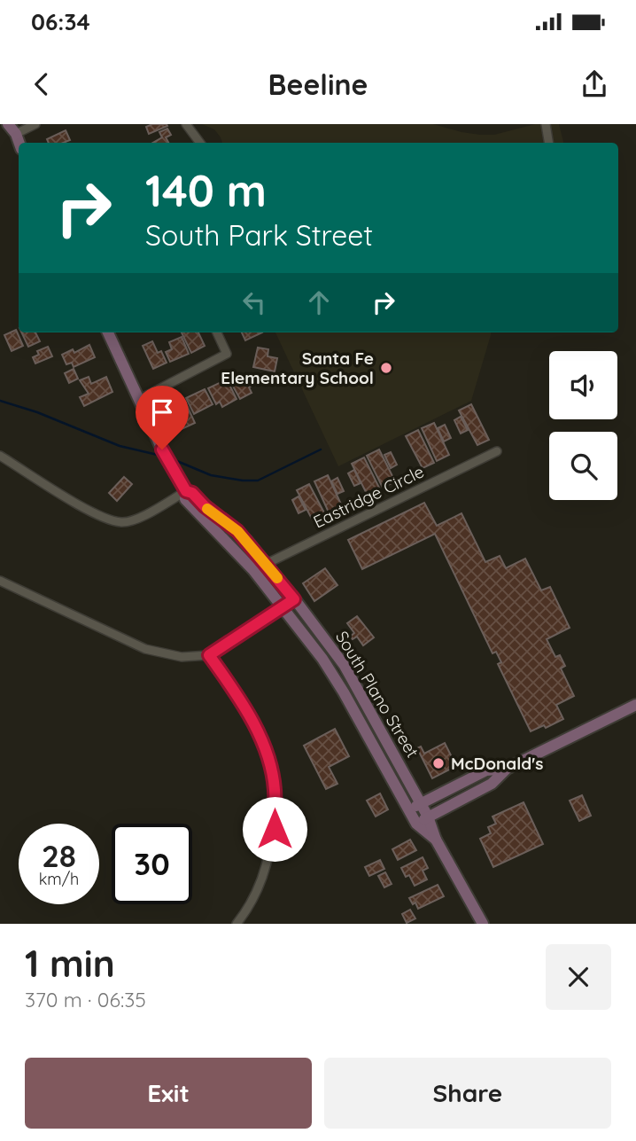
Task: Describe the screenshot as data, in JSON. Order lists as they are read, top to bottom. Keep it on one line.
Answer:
{"streets":{"main road":["South Plano Street"],"street":["Eastridge Circle"]},"crossings":[["Eastridge Circle","South Plano Street"]],"places":["Santa Fe Elementary School","McDonald's"],"page":{"status":"06:34","header":"Beeline","turn":["140 m","South Park Street"],"speed":"28 km/h","limit":"30","heading":["1 min","370 m · 06:35"],"buttons":["Exit","Share"]}}
